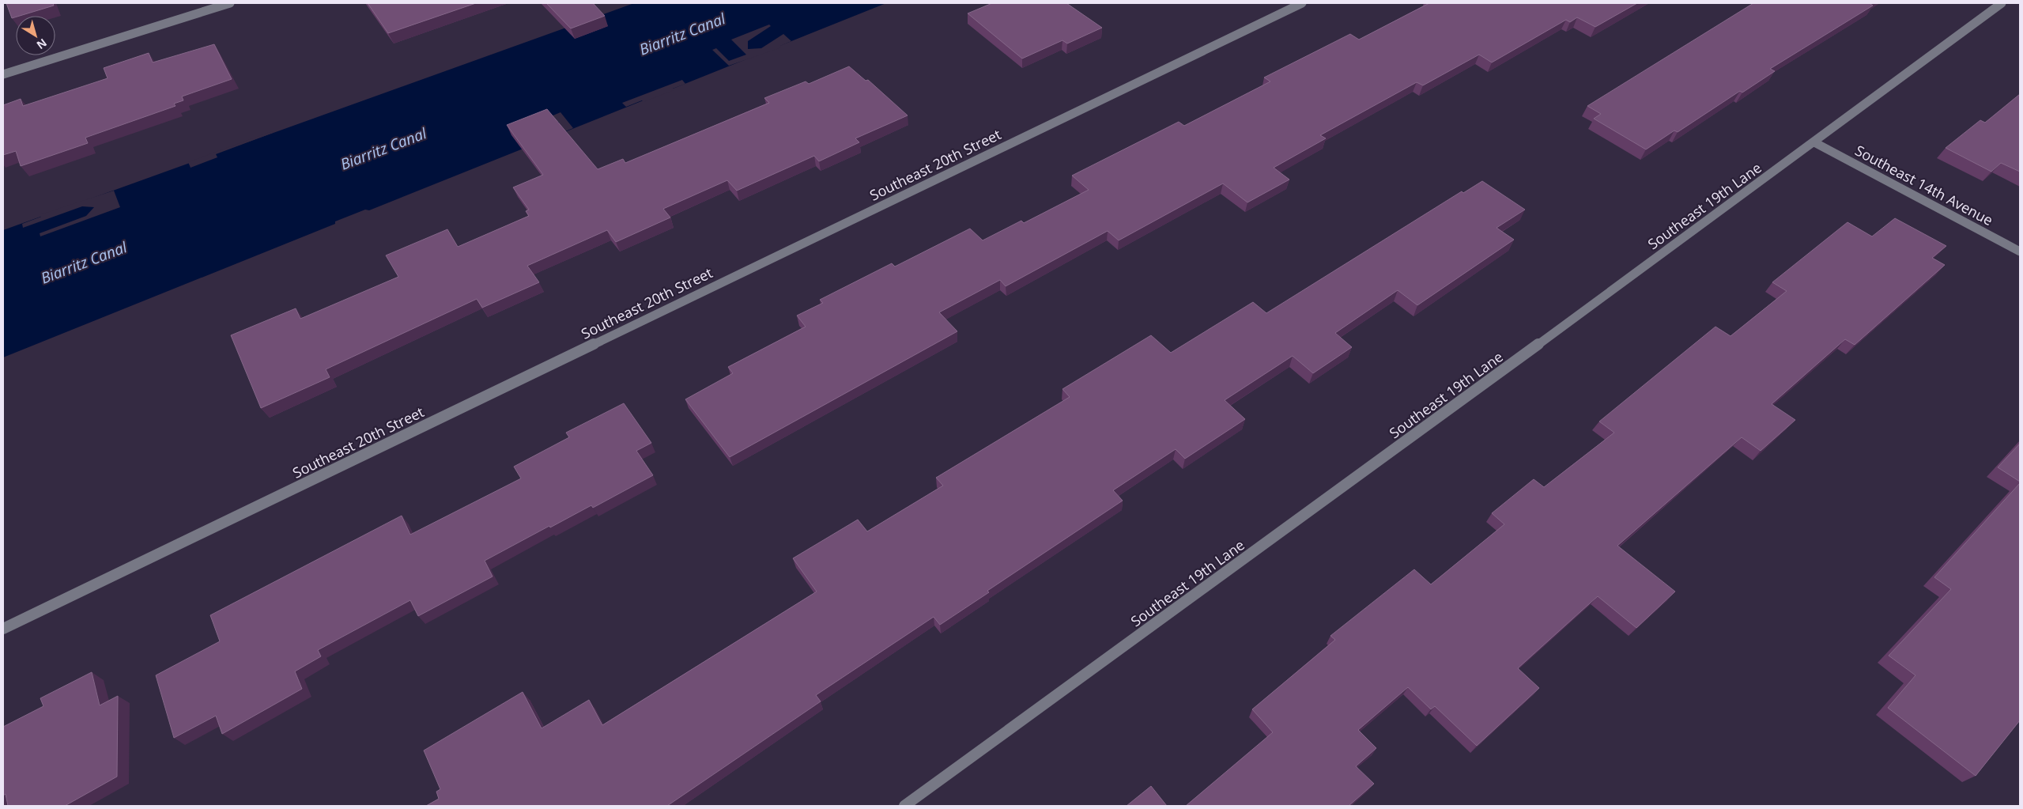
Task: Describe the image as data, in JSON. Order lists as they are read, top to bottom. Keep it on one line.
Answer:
{"streets":{"street":["Southeast 20th Street","Southeast 14th Avenue","Southeast 19th Lane"]},"crossings":[["Southeast 14th Avenue","Southeast 19th Lane"]],"water":["Biarritz Canal"],"north":"bottom right"}
